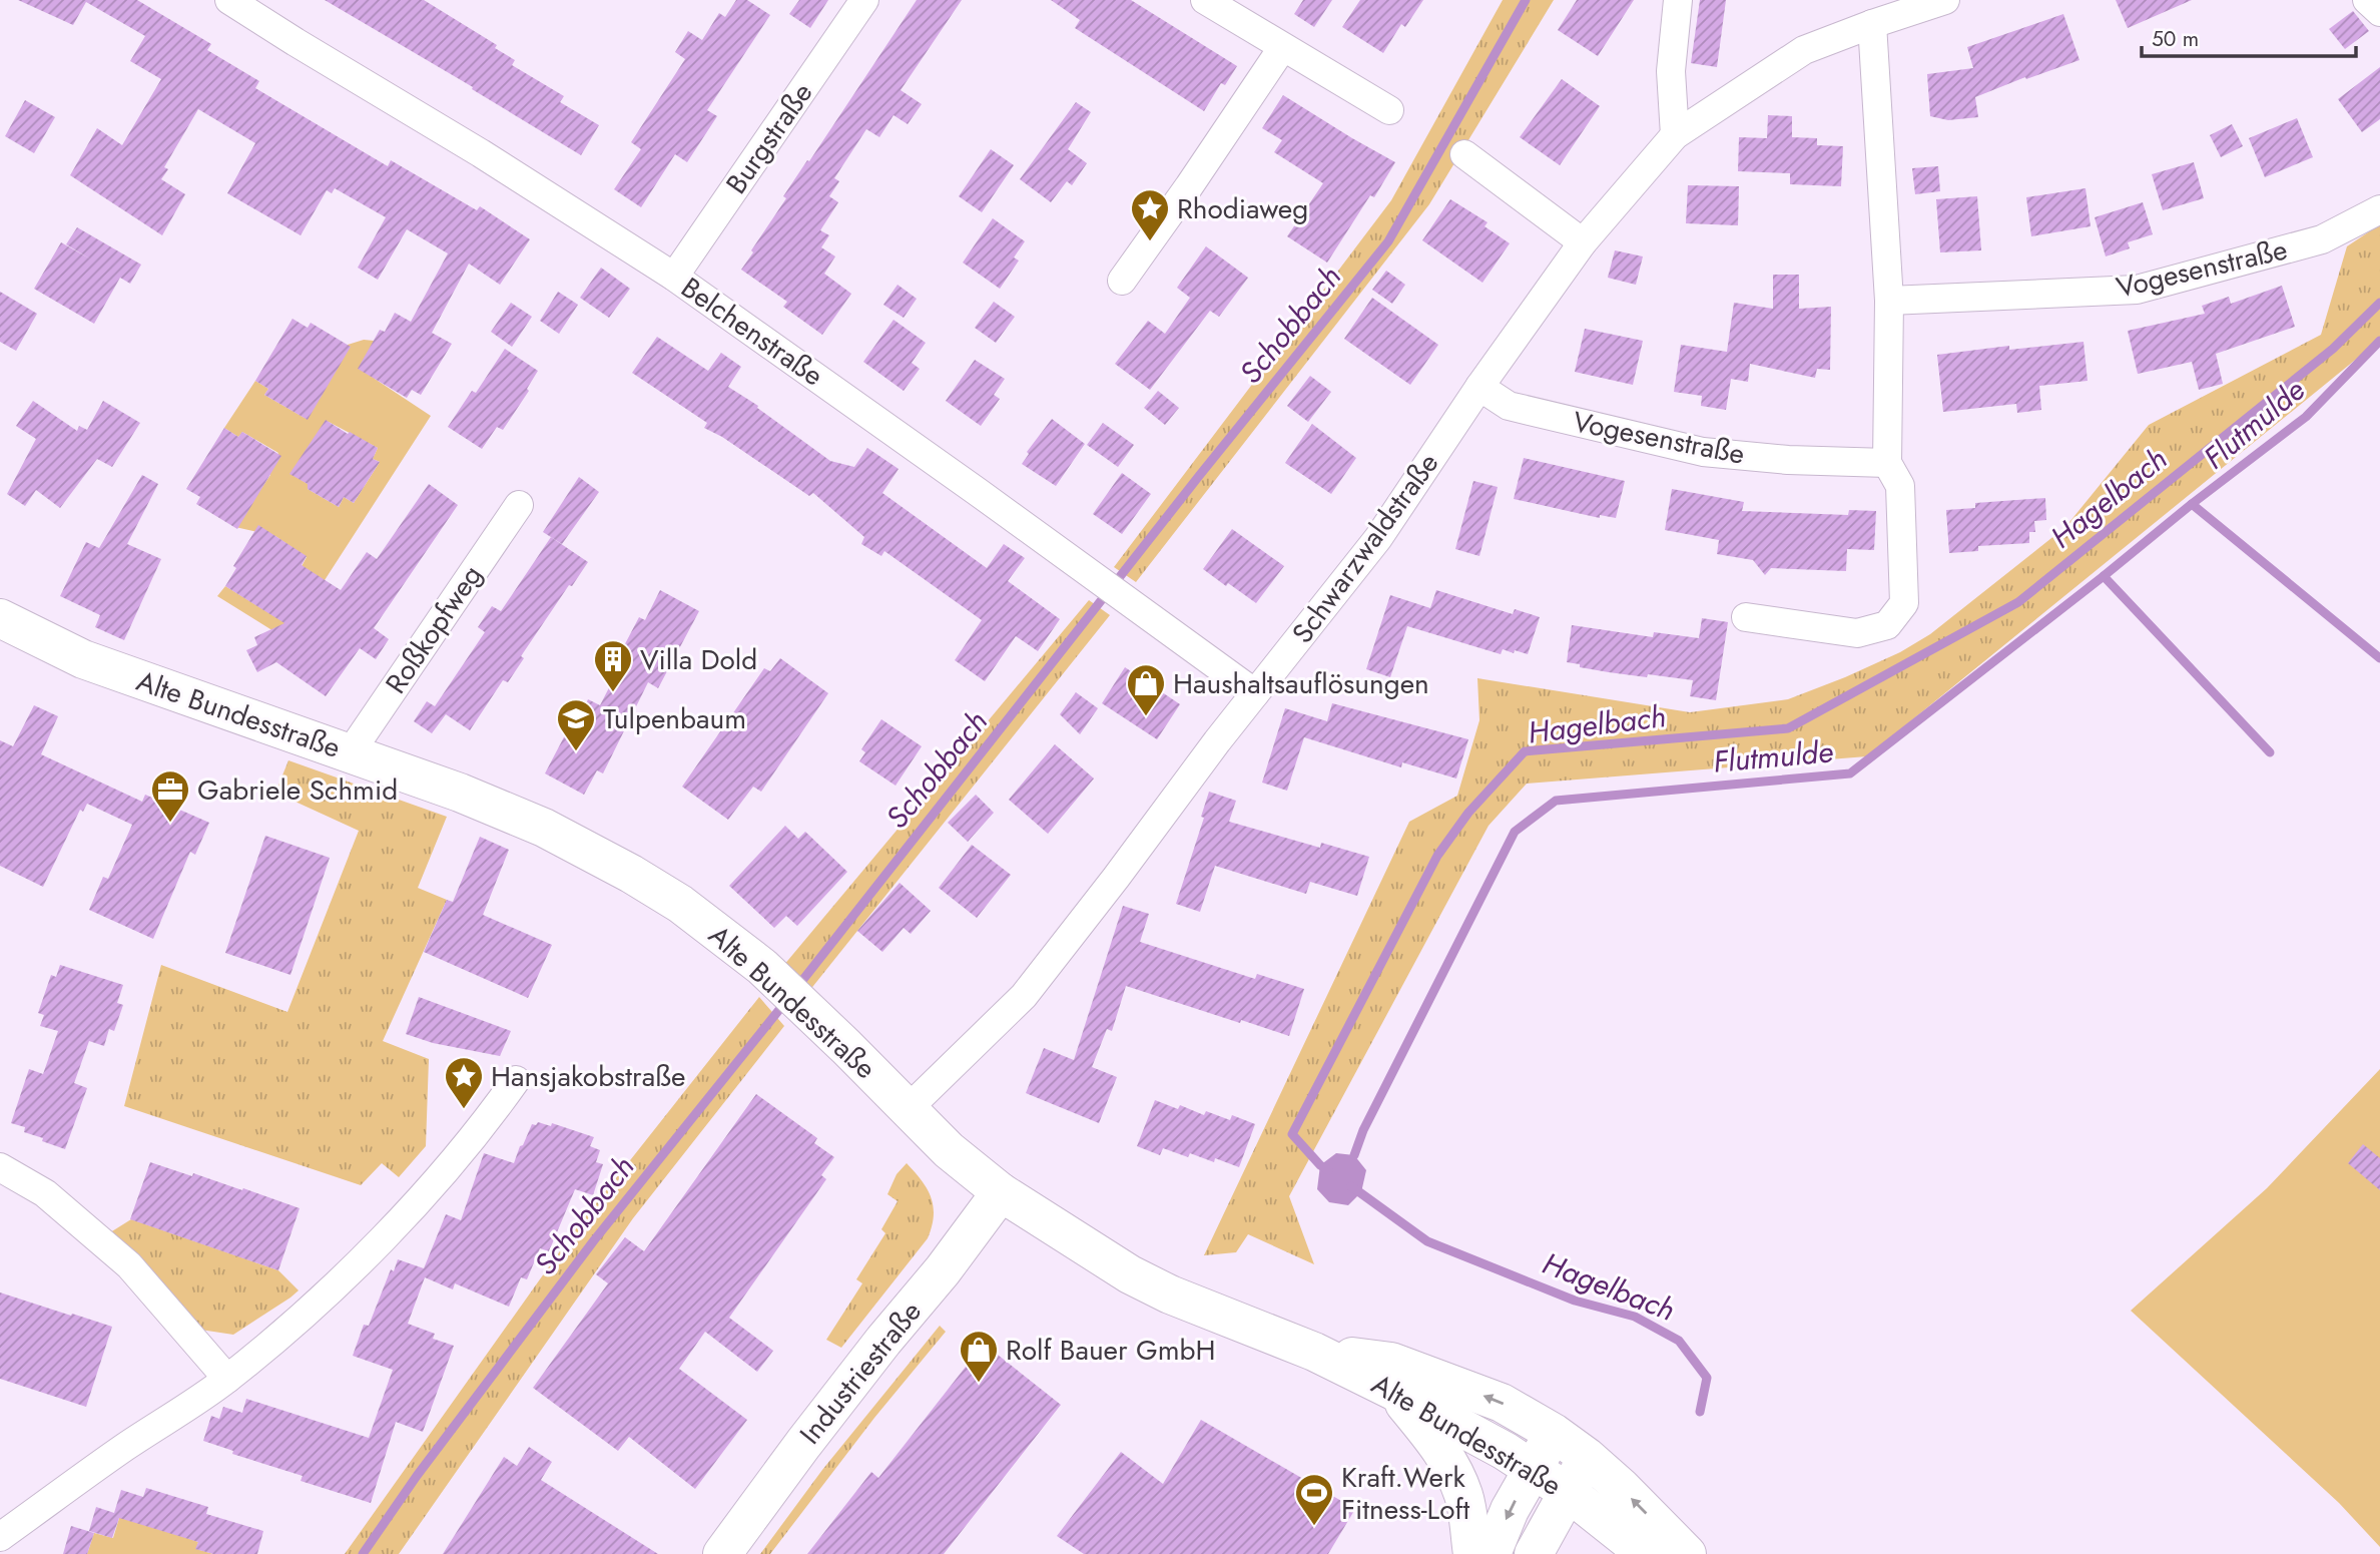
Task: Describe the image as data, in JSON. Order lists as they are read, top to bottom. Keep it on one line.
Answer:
{"streets":{"street":["Burgstraße","Vogesenstraße","Belchenstraße","Schwarzwaldstraße","Roßkopfweg","Alte Bundesstraße","Industriestraße"]},"crossings":[["Burgstraße","Belchenstraße"],["Vogesenstraße","Schwarzwaldstraße"],["Belchenstraße","Schwarzwaldstraße"],["Schwarzwaldstraße","Alte Bundesstraße"],["Roßkopfweg","Alte Bundesstraße"],["Alte Bundesstraße","Industriestraße"]],"water":["Schobbach","Flutmulde","Hagelbach"],"places":{"place":["Rhodiaweg","Hansjakobstraße"],"building":["Villa Dold"],"shop":["Haushaltsauflösungen","Rolf Bauer GmbH"],"school or university":["Tulpenbaum"],"office":["Gabriele Schmid"],"sports":["Kraft.Werk Fitness-Loft"]},"scale_bar":"50 m"}
